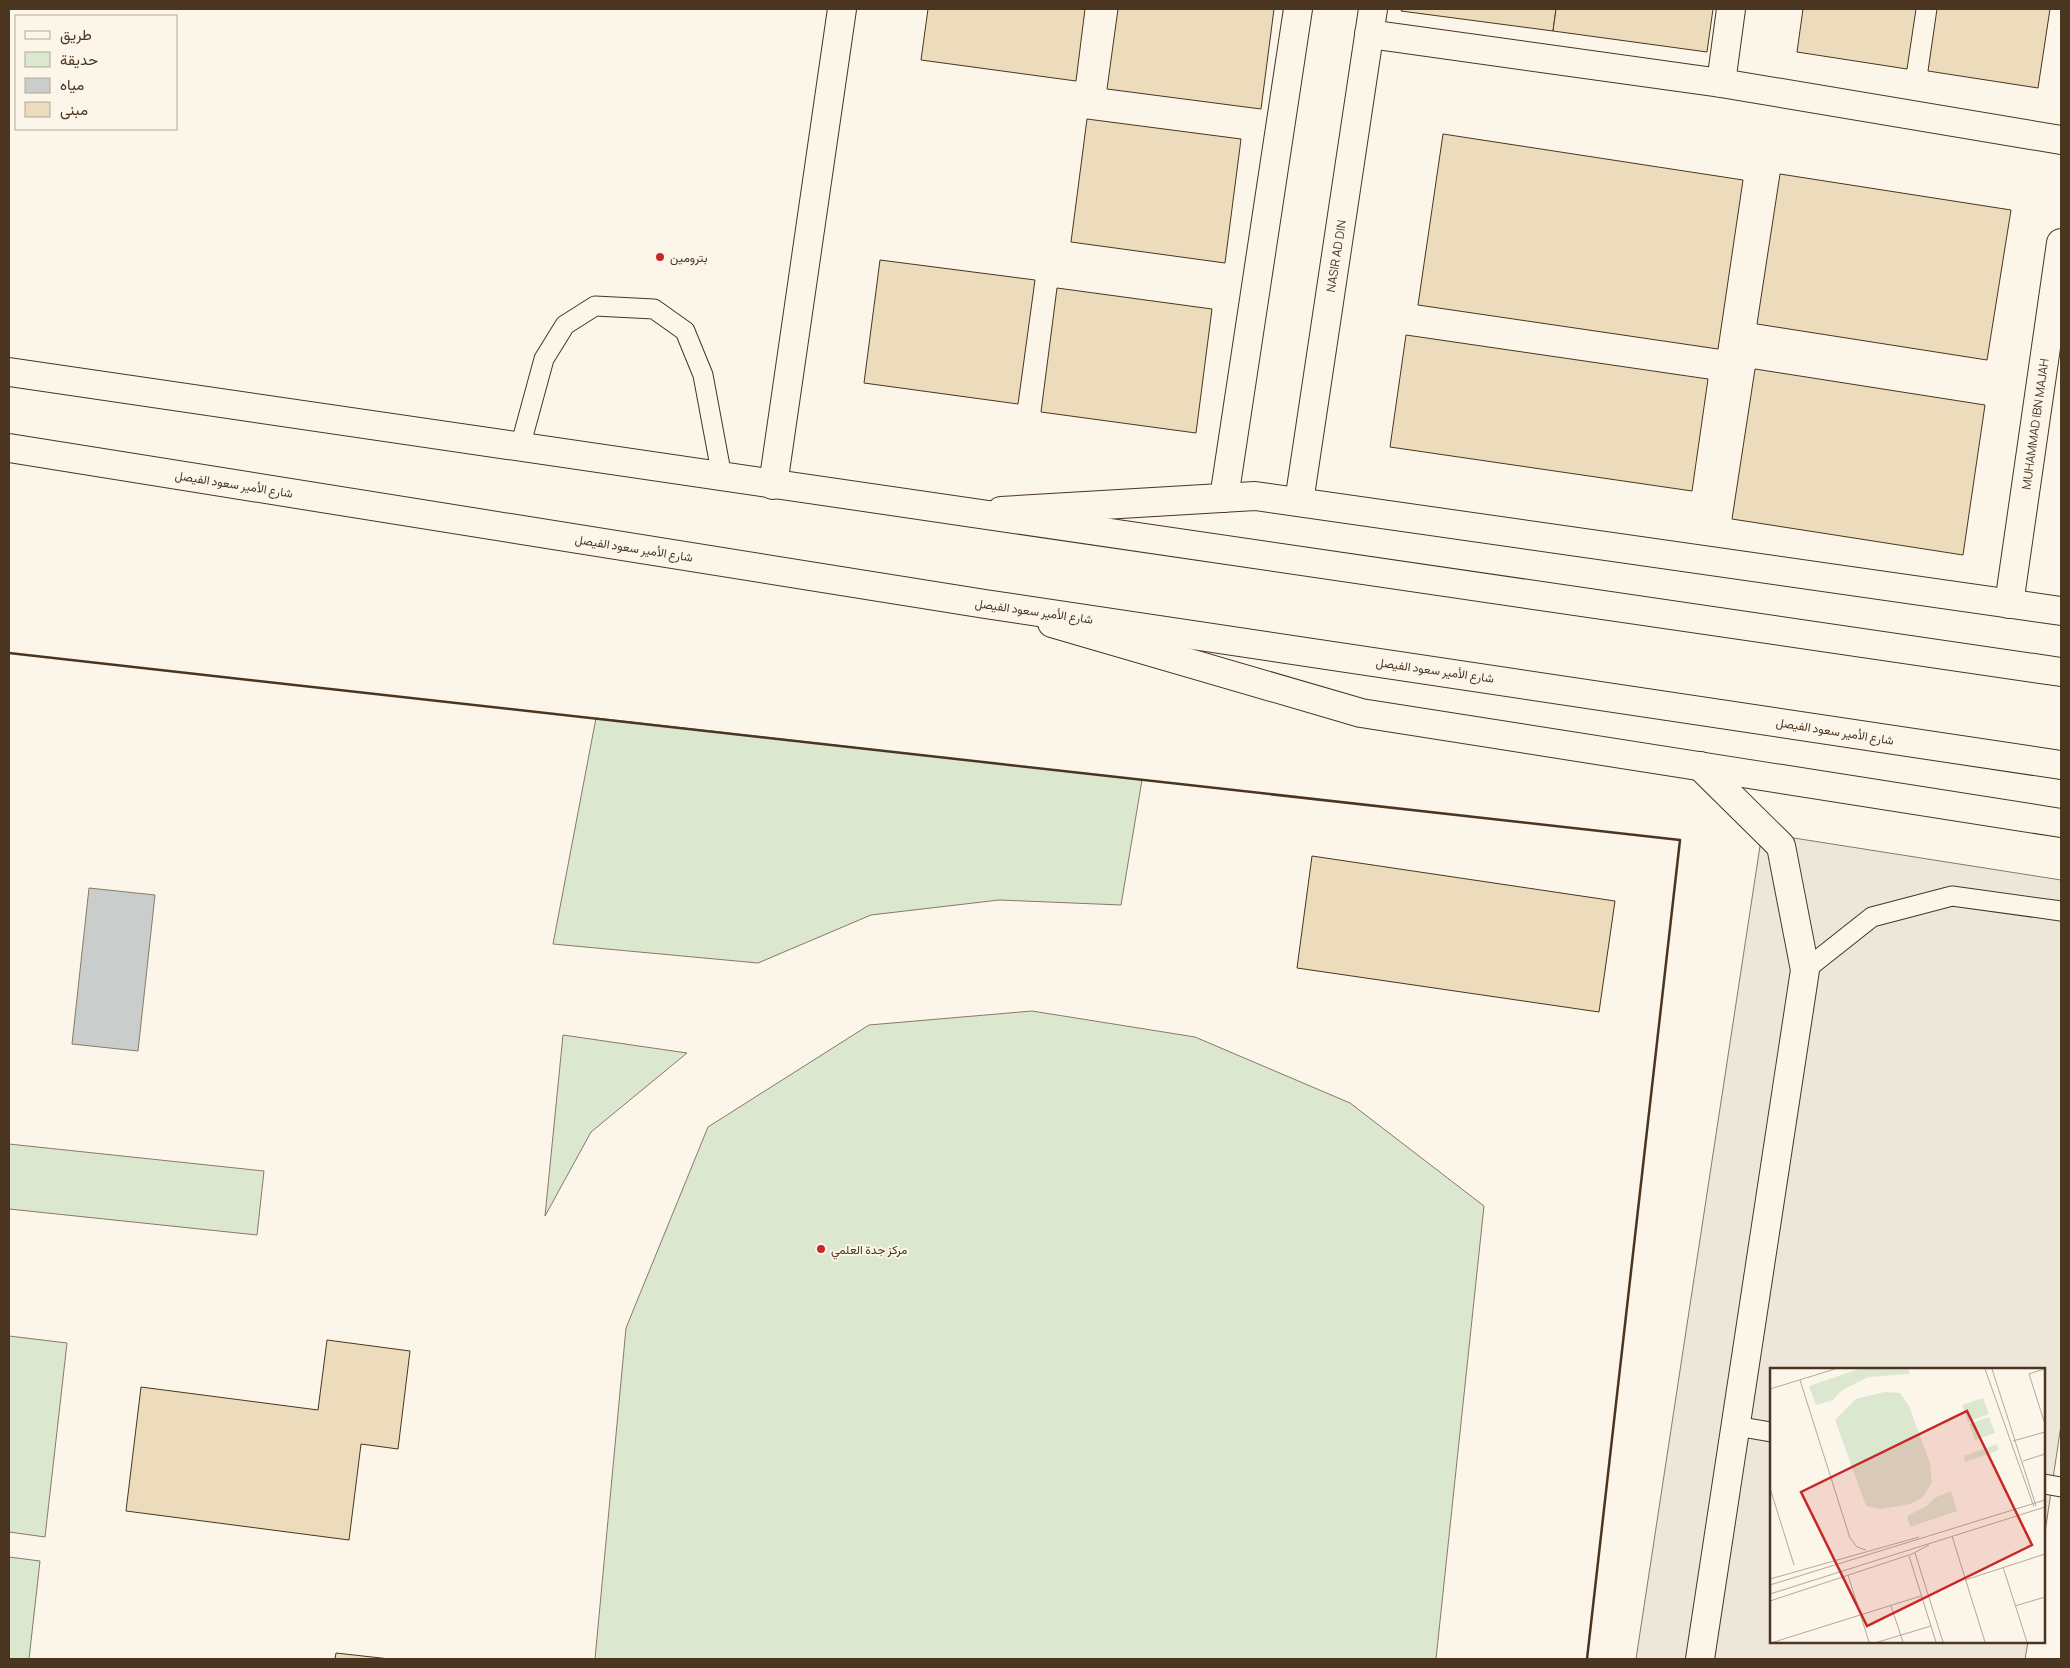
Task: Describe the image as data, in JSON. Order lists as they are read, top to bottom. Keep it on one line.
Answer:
{"streets":{"street":["NASIR AD DIN","MUHAMMAD IBN MAJAH","شارع الأمير سعود الفيصل"]},"places":["بترومين","مركز جدة العلمي"],"legend":["طريق","حديقة","مياه","مبنى"]}
